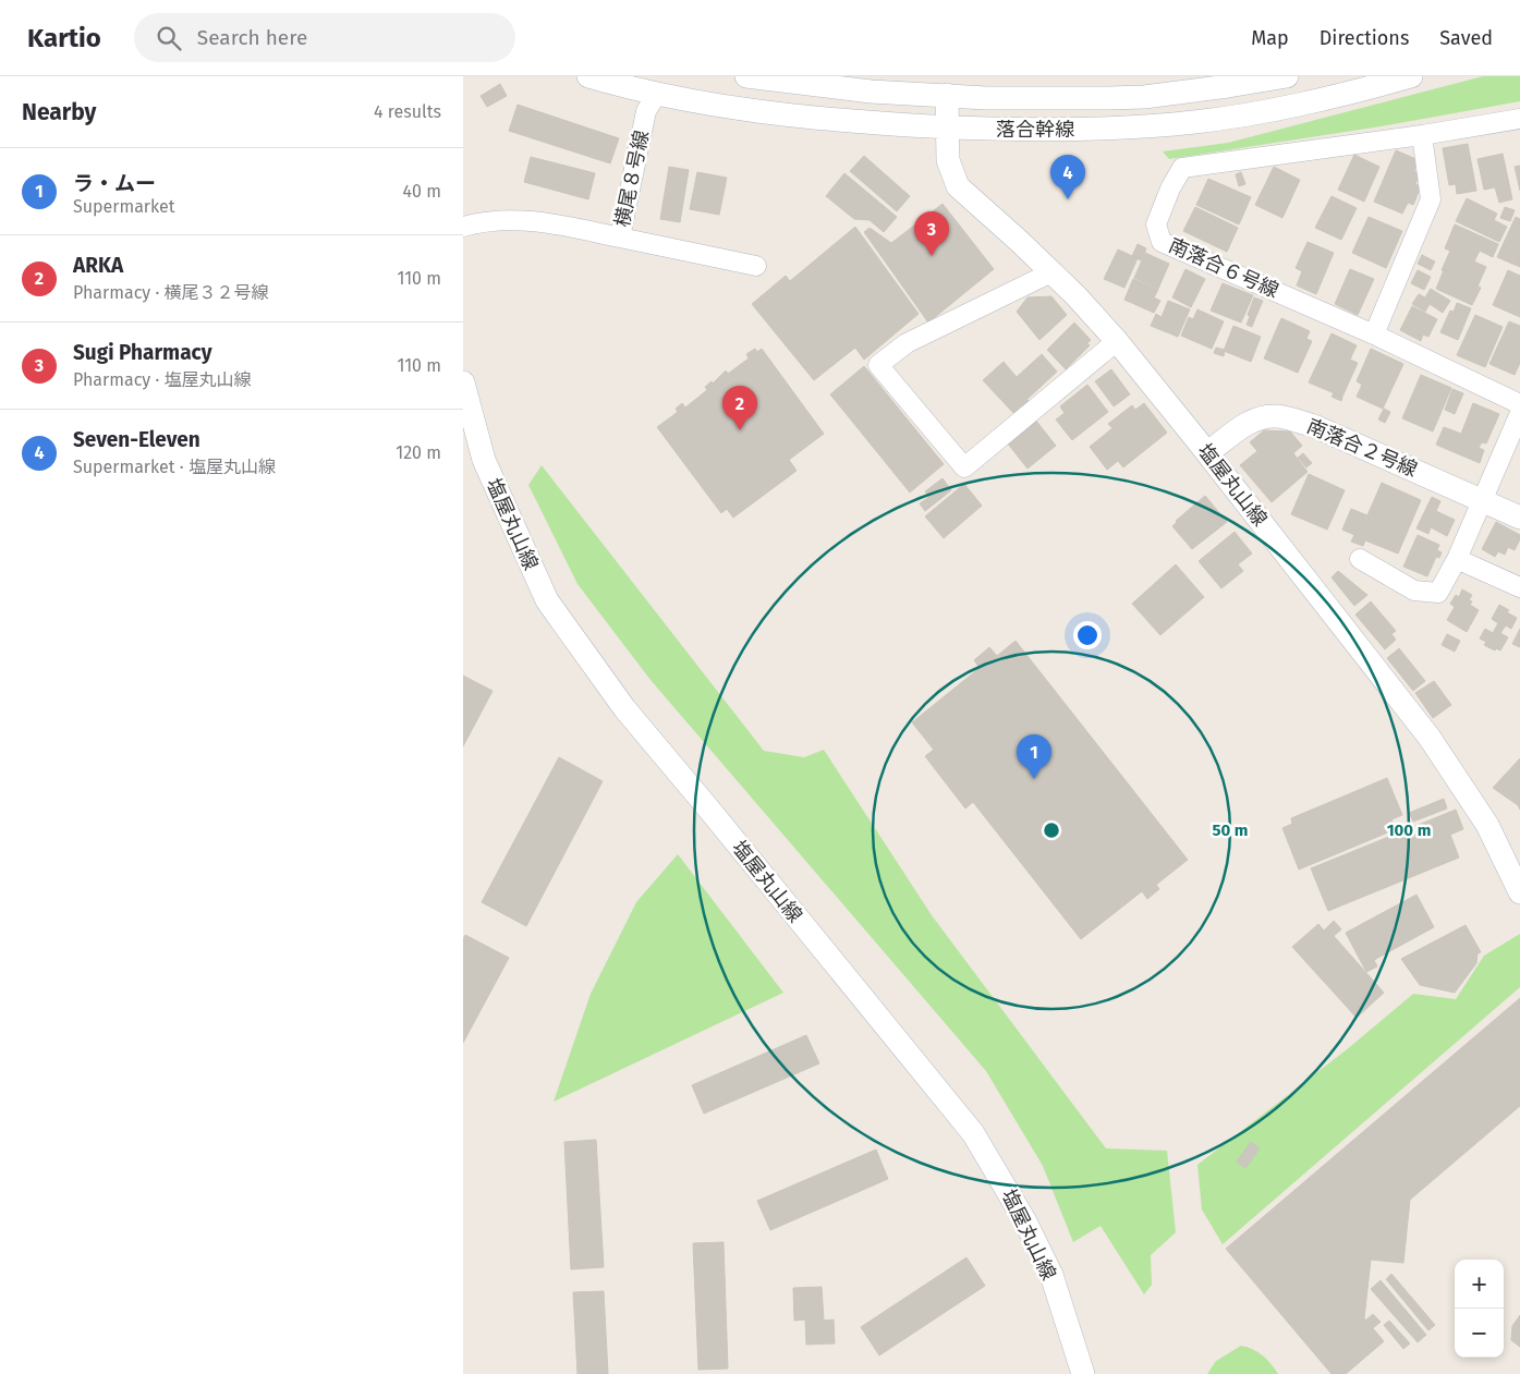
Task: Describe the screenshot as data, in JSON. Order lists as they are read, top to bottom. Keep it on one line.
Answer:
{"streets":{"street":["落合幹線","横尾８号線","南落合６号線","南落合２号線","塩屋丸山線"]},"crossings":[["落合幹線","横尾８号線"],["落合幹線","塩屋丸山線"],["南落合２号線","塩屋丸山線"]],"page":{"header":"Kartio","search":"Search here","nav":["Map","Directions","Saved"],"heading":["Nearby","4 results"],"list":[{"mark":"1","name":"ラ・ムー","note":"Supermarket","value":"40 m"},{"mark":"2","name":"ARKA","note":"Pharmacy · 横尾３２号線","value":"110 m"},{"mark":"3","name":"Sugi Pharmacy","note":"Pharmacy · 塩屋丸山線","value":"110 m"},{"mark":"4","name":"Seven-Eleven","note":"Supermarket · 塩屋丸山線","value":"120 m"}],"pins":["4","3","2","1"],"map_buttons":["+","−"]},"rings":["50 m","100 m"]}
